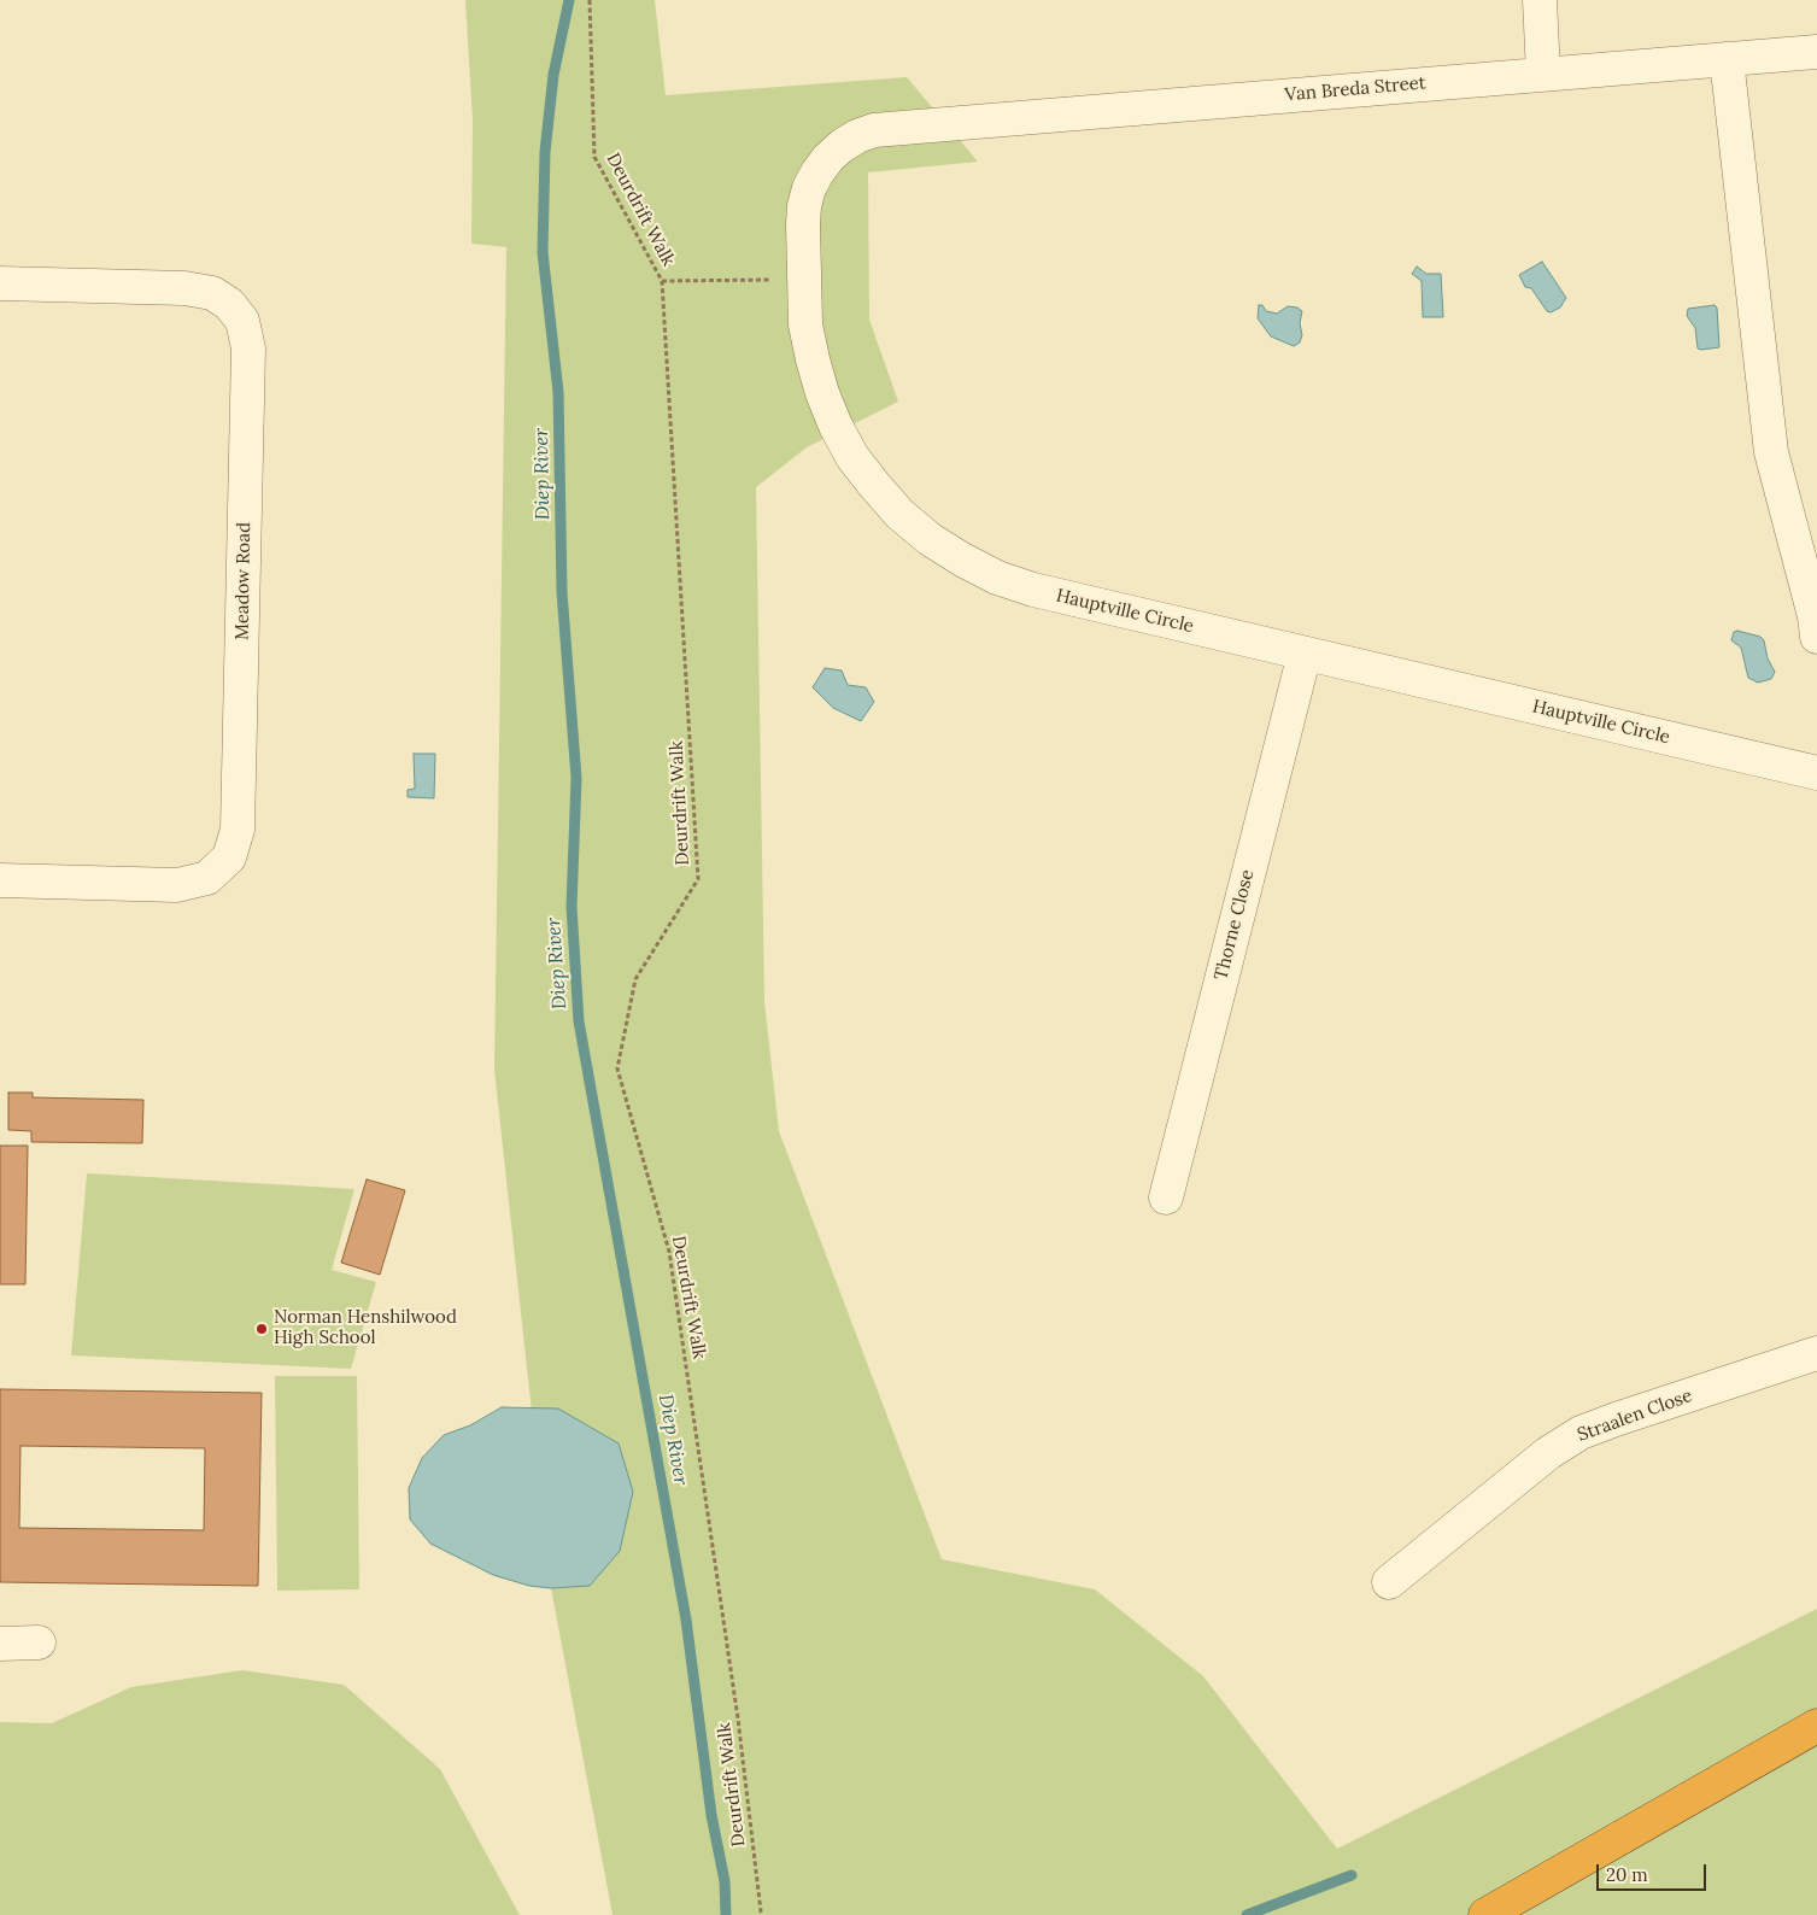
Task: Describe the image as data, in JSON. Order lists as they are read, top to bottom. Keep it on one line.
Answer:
{"streets":{"street":["Van Breda Street","Meadow Road","Hauptville Circle","Thorne Close","Straalen Close"],"path":["Deurdrift Walk"]},"crossings":[["Van Breda Street","Hauptville Circle"],["Hauptville Circle","Thorne Close"]],"water":["Diep River"],"places":["Norman Henshilwood High School"],"scale_bar":"20 m"}
